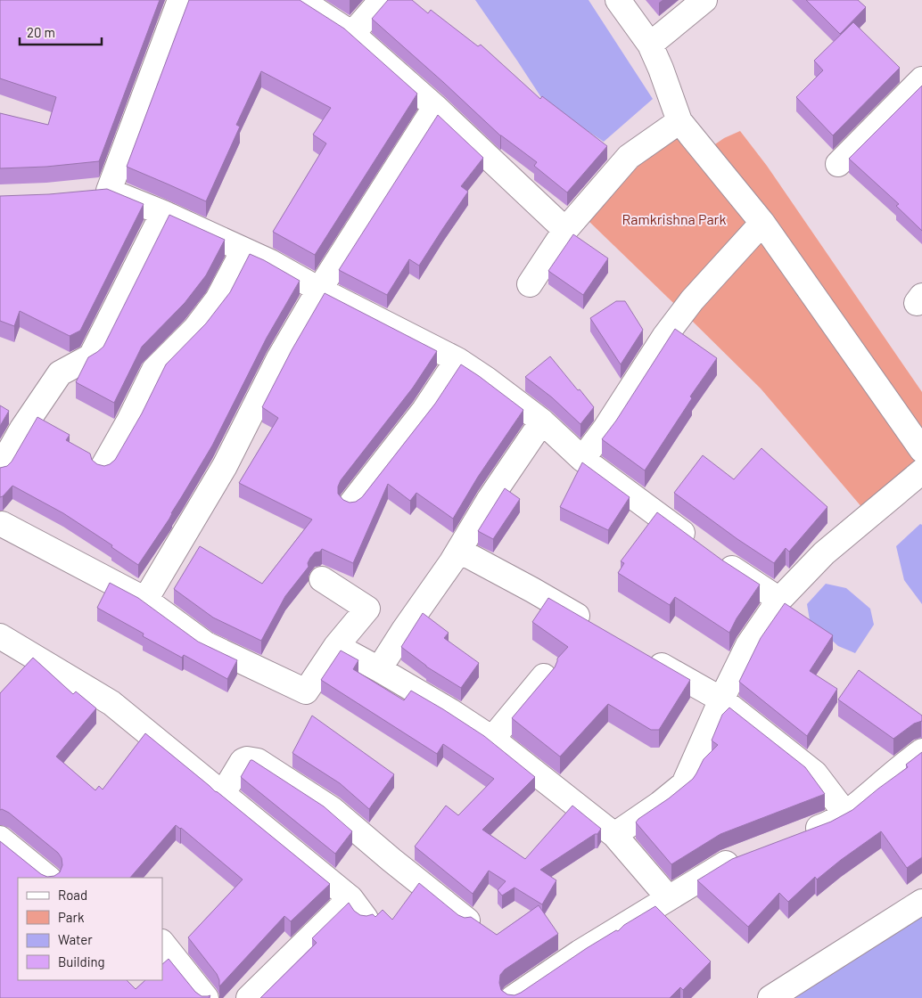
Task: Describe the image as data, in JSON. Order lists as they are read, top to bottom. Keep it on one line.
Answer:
{"parks":["Ramkrishna Park"],"legend":["Road","Park","Water","Building"],"scale_bar":"20 m"}
